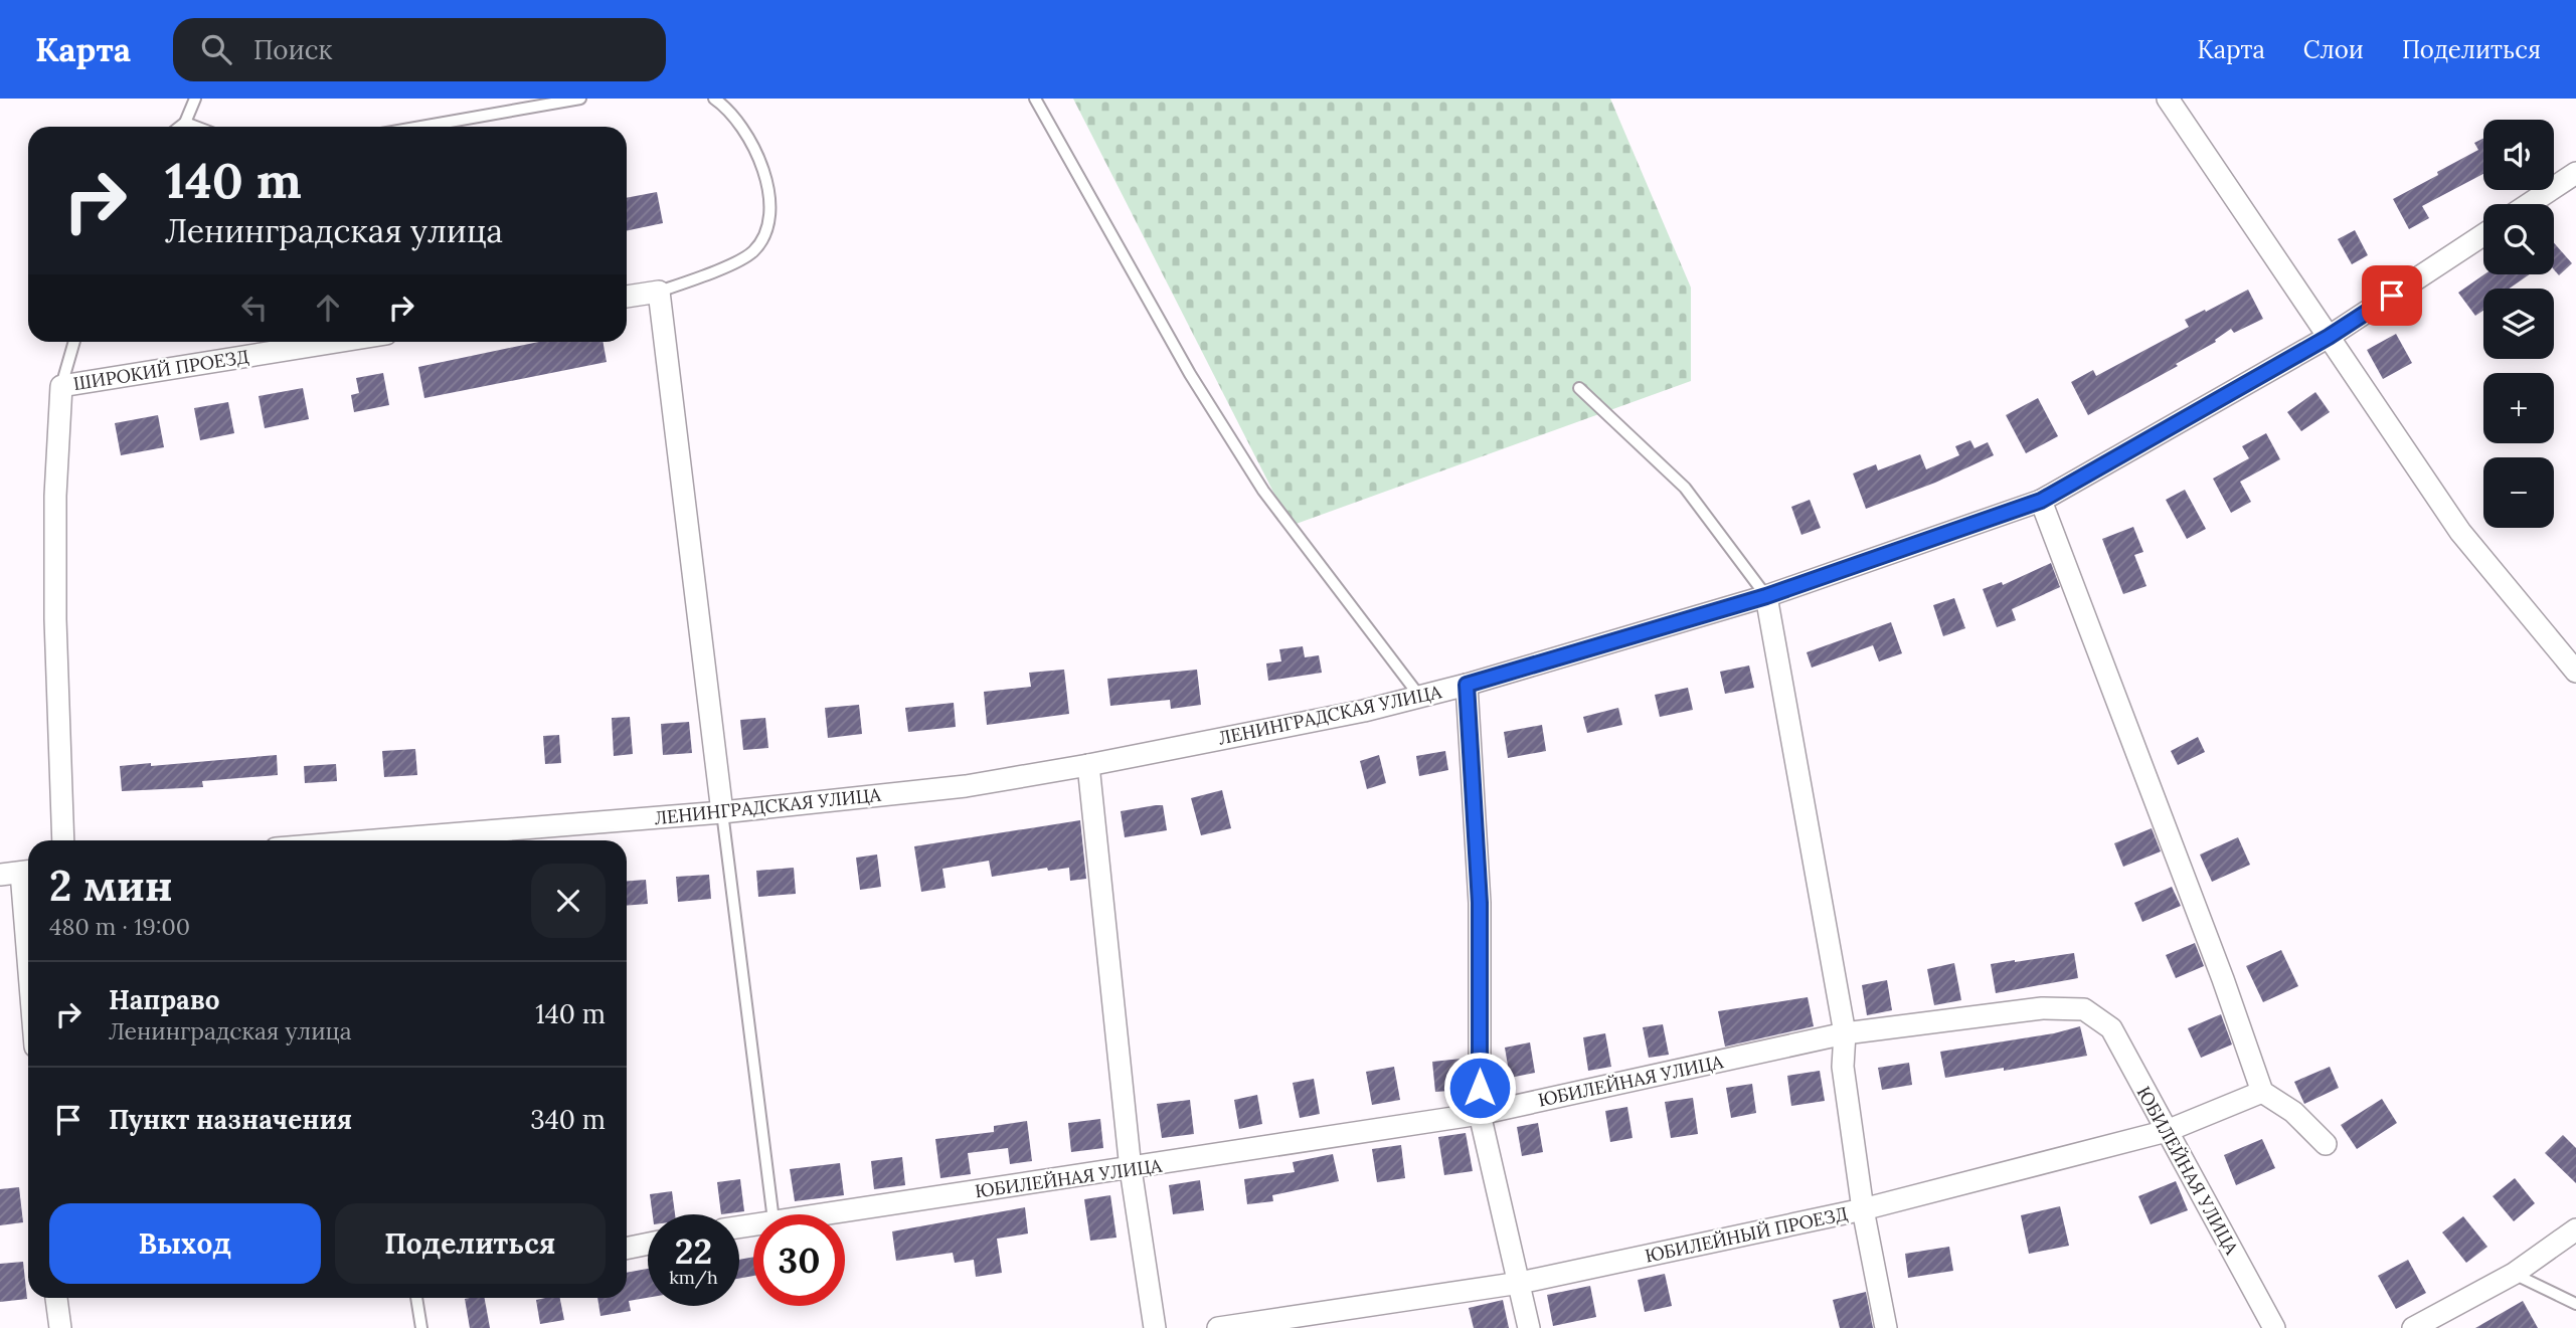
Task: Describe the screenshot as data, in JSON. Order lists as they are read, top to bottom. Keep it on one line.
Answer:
{"streets":{"street":["ШИРОКИЙ ПРОЕЗД","ЛЕНИНГРАДСКАЯ УЛИЦА","ЮБИЛЕЙНАЯ УЛИЦА","ЮБИЛЕЙНЫЙ ПРОЕЗД"]},"crossings":[["ЮБИЛЕЙНАЯ УЛИЦА","ЮБИЛЕЙНЫЙ ПРОЕЗД"]],"page":{"header":"Карта","search":"Поиск","nav":["Карта","Слои","Поделиться"],"map_buttons":["+","−"],"turn":["140 m","Ленинградская улица"],"heading":["2 мин","480 m · 19:00"],"list":[{"name":"Направо","note":"Ленинградская улица","value":"140 m"},{"name":"Пункт назначения","value":"340 m"}],"buttons":["Выход","Поделиться"],"speed":"22 km/h","limit":"30"}}
